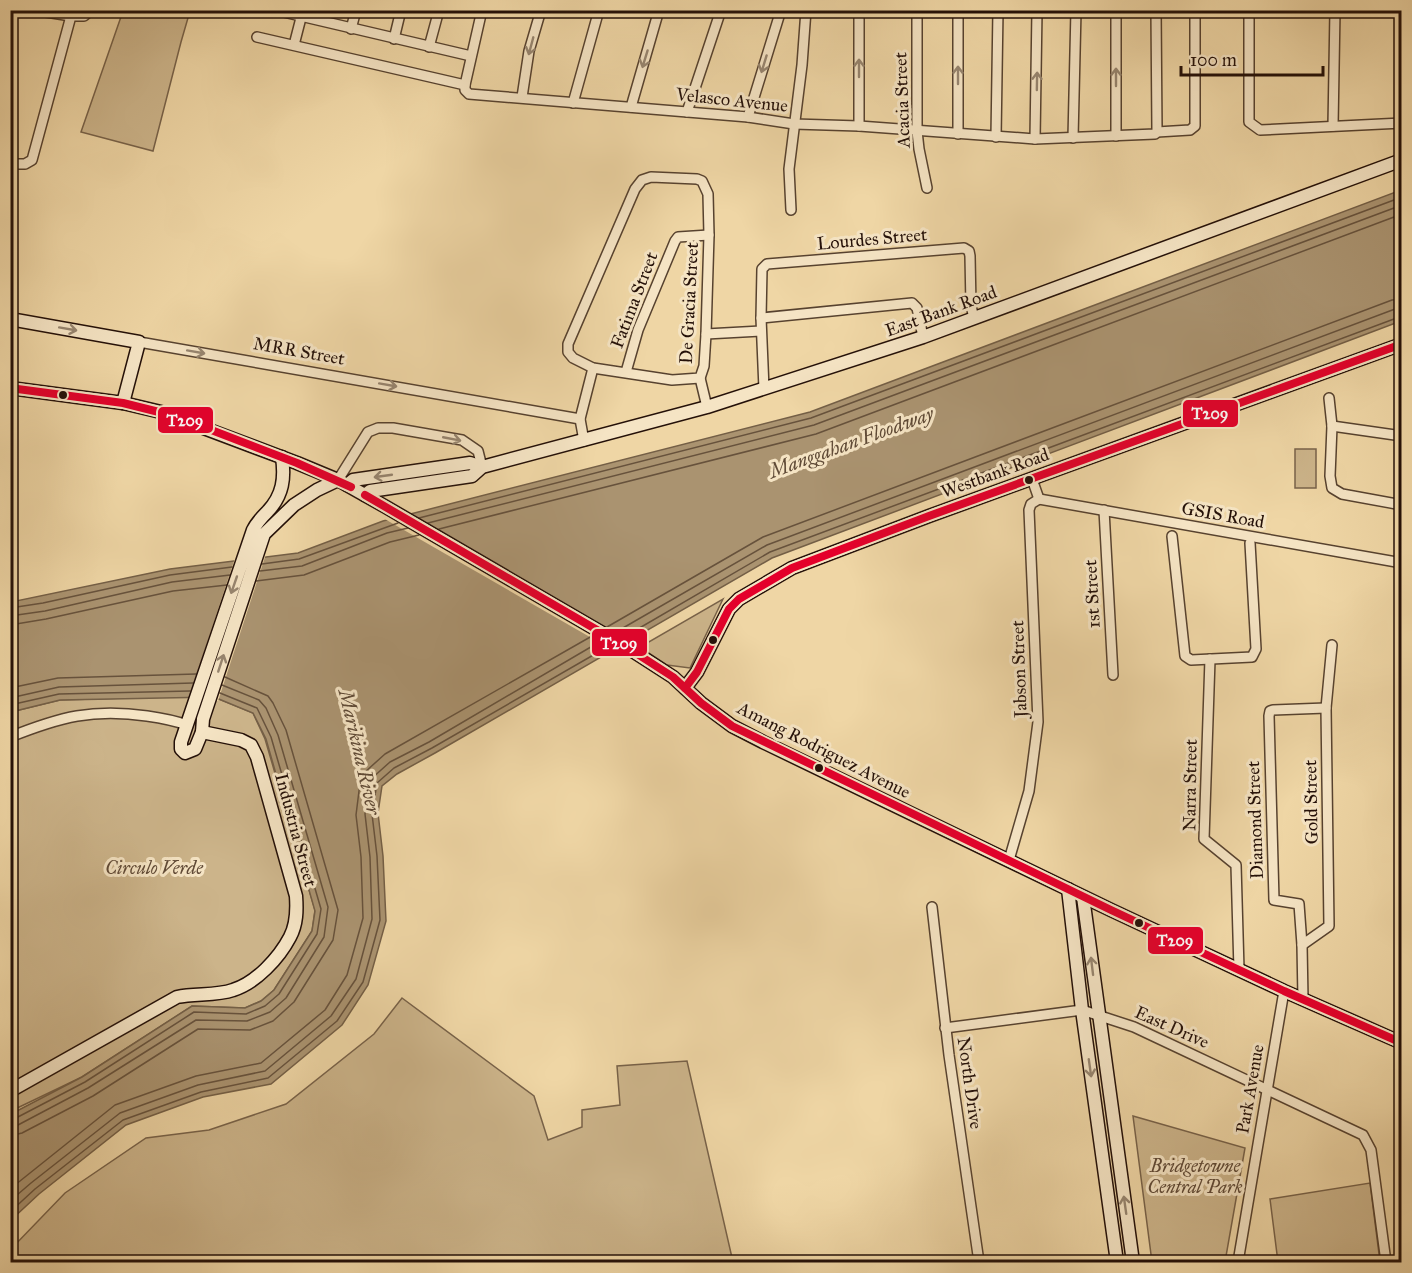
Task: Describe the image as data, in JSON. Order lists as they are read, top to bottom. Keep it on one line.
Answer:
{"streets":{"street":["Velasco Avenue","Acacia Street","Lourdes Street","Fatima Street","De Gracia Street","East Bank Road","MRR Street","Westbank Road","GSIS Road","1st Street","Jabson Street","Amang Rodriguez Avenue","Narra Street","Gold Street","Diamond Street","Industria Street","East Drive","North Drive","Park Avenue"]},"crossings":[["Velasco Avenue","Acacia Street"],["Lourdes Street","East Bank Road"],["Fatima Street","De Gracia Street"],["East Bank Road","Amang Rodriguez Avenue"],["Westbank Road","Amang Rodriguez Avenue"],["GSIS Road","1st Street"],["GSIS Road","Jabson Street"],["Jabson Street","Amang Rodriguez Avenue"],["Amang Rodriguez Avenue","Narra Street"],["Amang Rodriguez Avenue","Diamond Street"],["Amang Rodriguez Avenue","Park Avenue"],["Gold Street","Diamond Street"],["East Drive","North Drive"],["East Drive","Park Avenue"]],"one_way":["MRR Street"],"water":["Manggahan Floodway","Marikina River"],"parks":["Circulo Verde","Bridgetowne Central Park"],"lines":["transit line T209"],"scale_bar":"100 m"}
